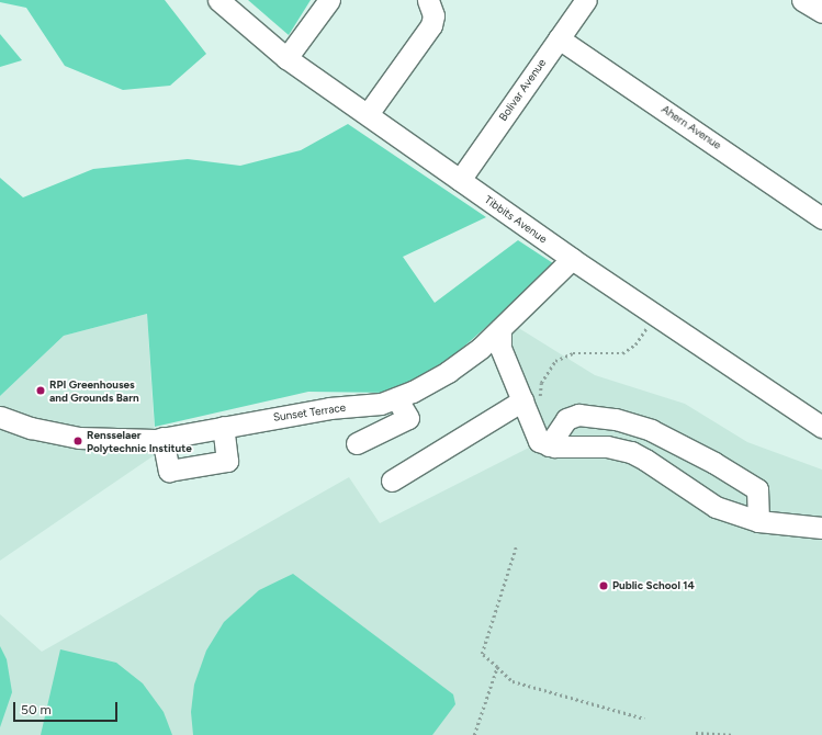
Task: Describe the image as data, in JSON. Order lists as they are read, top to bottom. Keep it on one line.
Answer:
{"streets":{"street":["Bolivar Avenue","Ahern Avenue","Tibbits Avenue","Sunset Terrace"]},"crossings":[["Bolivar Avenue","Ahern Avenue"],["Bolivar Avenue","Tibbits Avenue"],["Tibbits Avenue","Sunset Terrace"]],"places":["RPI Greenhouses and Grounds Barn","Rensselaer Polytechnic Institute","Public School 14"],"scale_bar":"50 m"}
